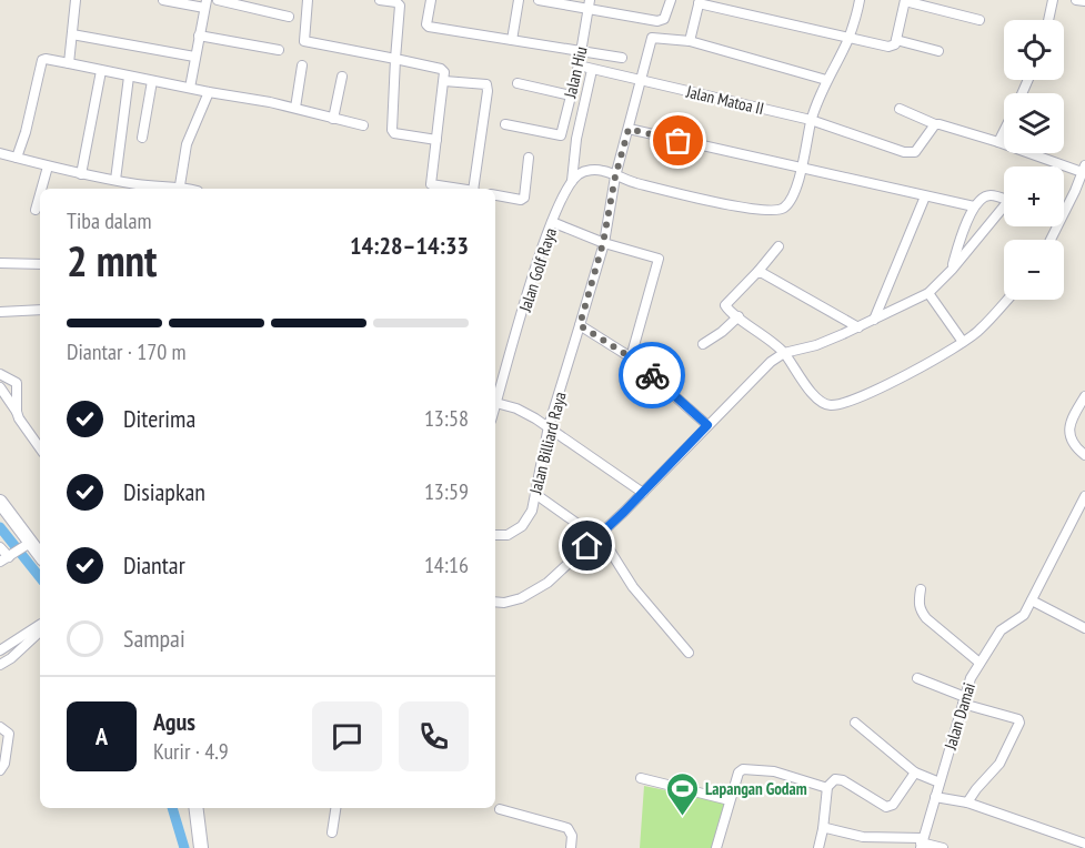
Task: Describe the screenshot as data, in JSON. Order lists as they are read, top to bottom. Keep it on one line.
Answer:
{"streets":{"street":["Jalan Hiu","Jalan Matoa II","Jalan Golf Raya","Jalan Billiard Raya","Jalan Damai"]},"crossings":[["Jalan Hiu","Jalan Matoa II"],["Jalan Matoa II","Jalan Golf Raya"],["Jalan Matoa II","Jalan Billiard Raya"]],"places":{"sports":["Lapangan Godam"]},"page":{"map_buttons":["+","−"],"heading":["2 mnt","Tiba dalam","14:28–14:33"],"panel":["Agus","Kurir · 4.9"],"bar":"Diantar · 170 m","list":[["Diterima","13:58"],["Disiapkan","13:59"],["Diantar","14:16"],"Sampai"],"round":"A"}}
